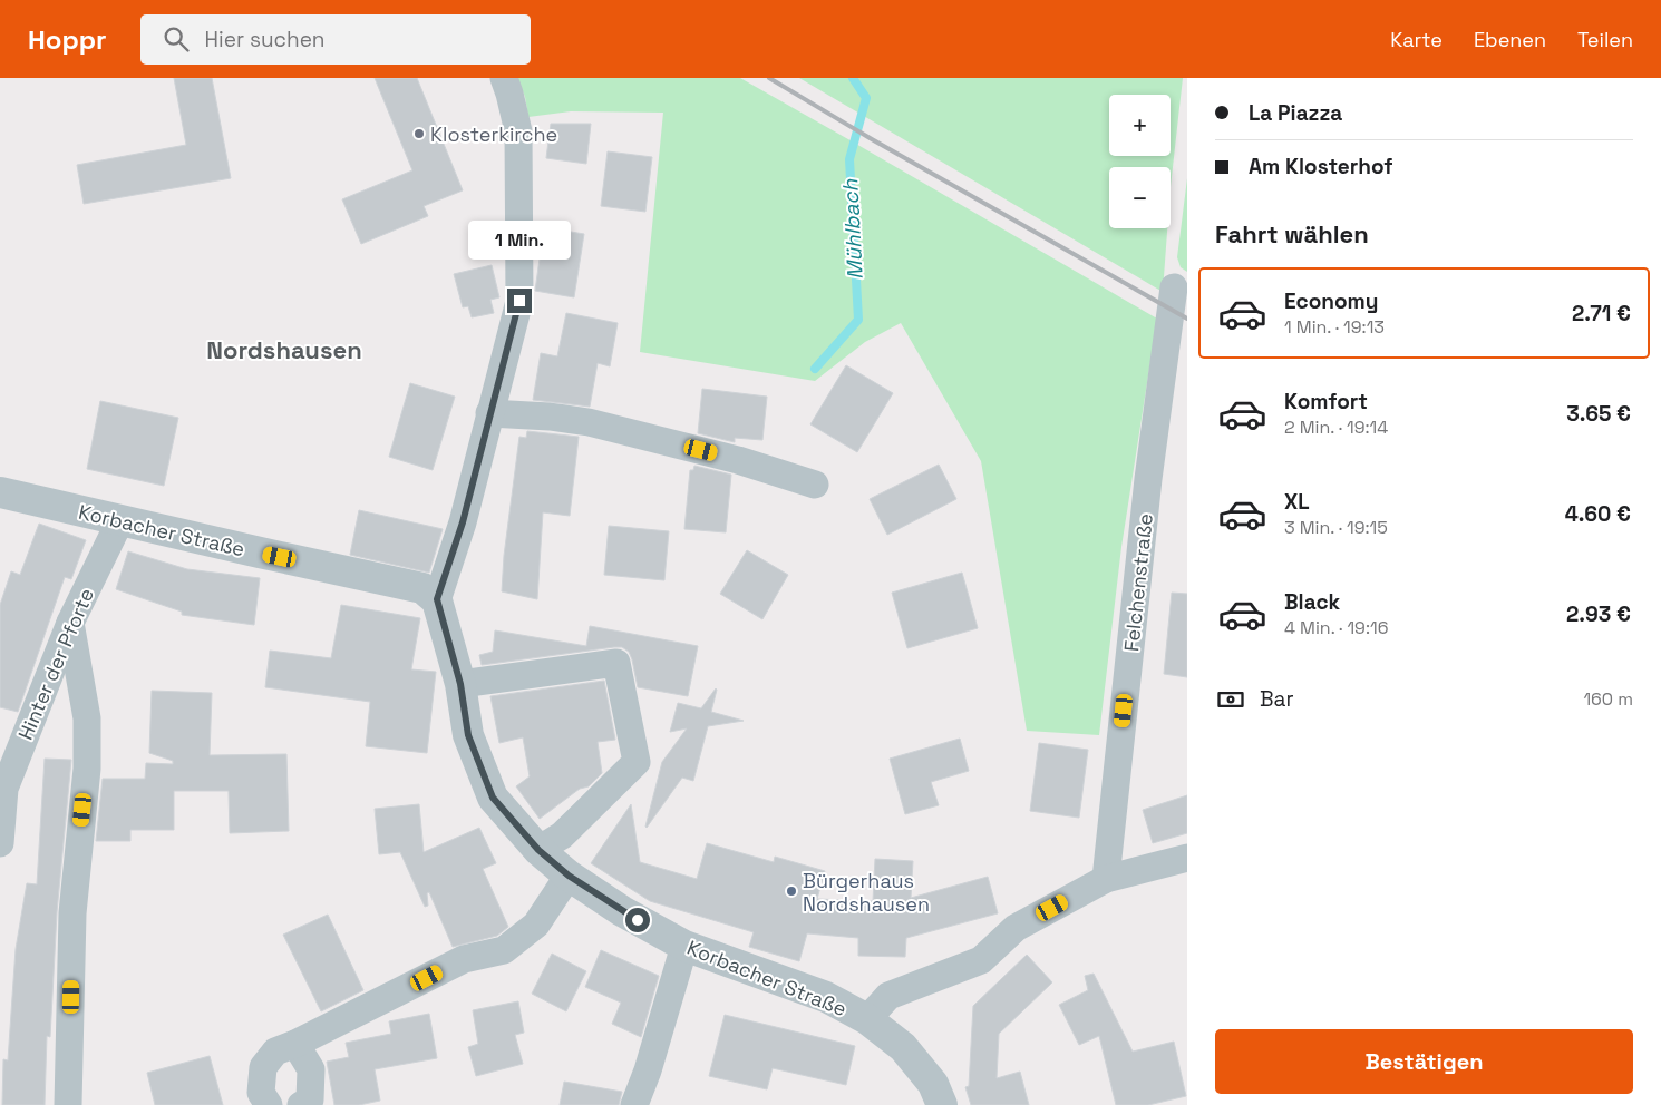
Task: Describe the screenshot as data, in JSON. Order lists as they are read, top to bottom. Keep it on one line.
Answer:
{"streets":{"street":["Korbacher Straße","Felchenstraße","Hinter der Pforte"]},"crossings":[["Korbacher Straße","Hinter der Pforte"]],"districts":["Nordshausen"],"water":["Mühlbach"],"places":["Klosterkirche","Bürgerhaus Nordshausen"],"page":{"header":"Hoppr","search":"Hier suchen","nav":["Karte","Ebenen","Teilen"],"banner":["La Piazza","Am Klosterhof"],"map_buttons":["+","−"],"heading":"Fahrt wählen","bubble":"1 Min.","list":[{"name":"Economy","note":"1 Min. · 19:13","value":"2.71 €"},{"name":"Komfort","note":"2 Min. · 19:14","value":"3.65 €"},{"name":"XL","note":"3 Min. · 19:15","value":"4.60 €"},{"name":"Black","note":"4 Min. · 19:16","value":"2.93 €"}],"pay":["Bar","160 m"],"buttons":"Bestätigen"}}
